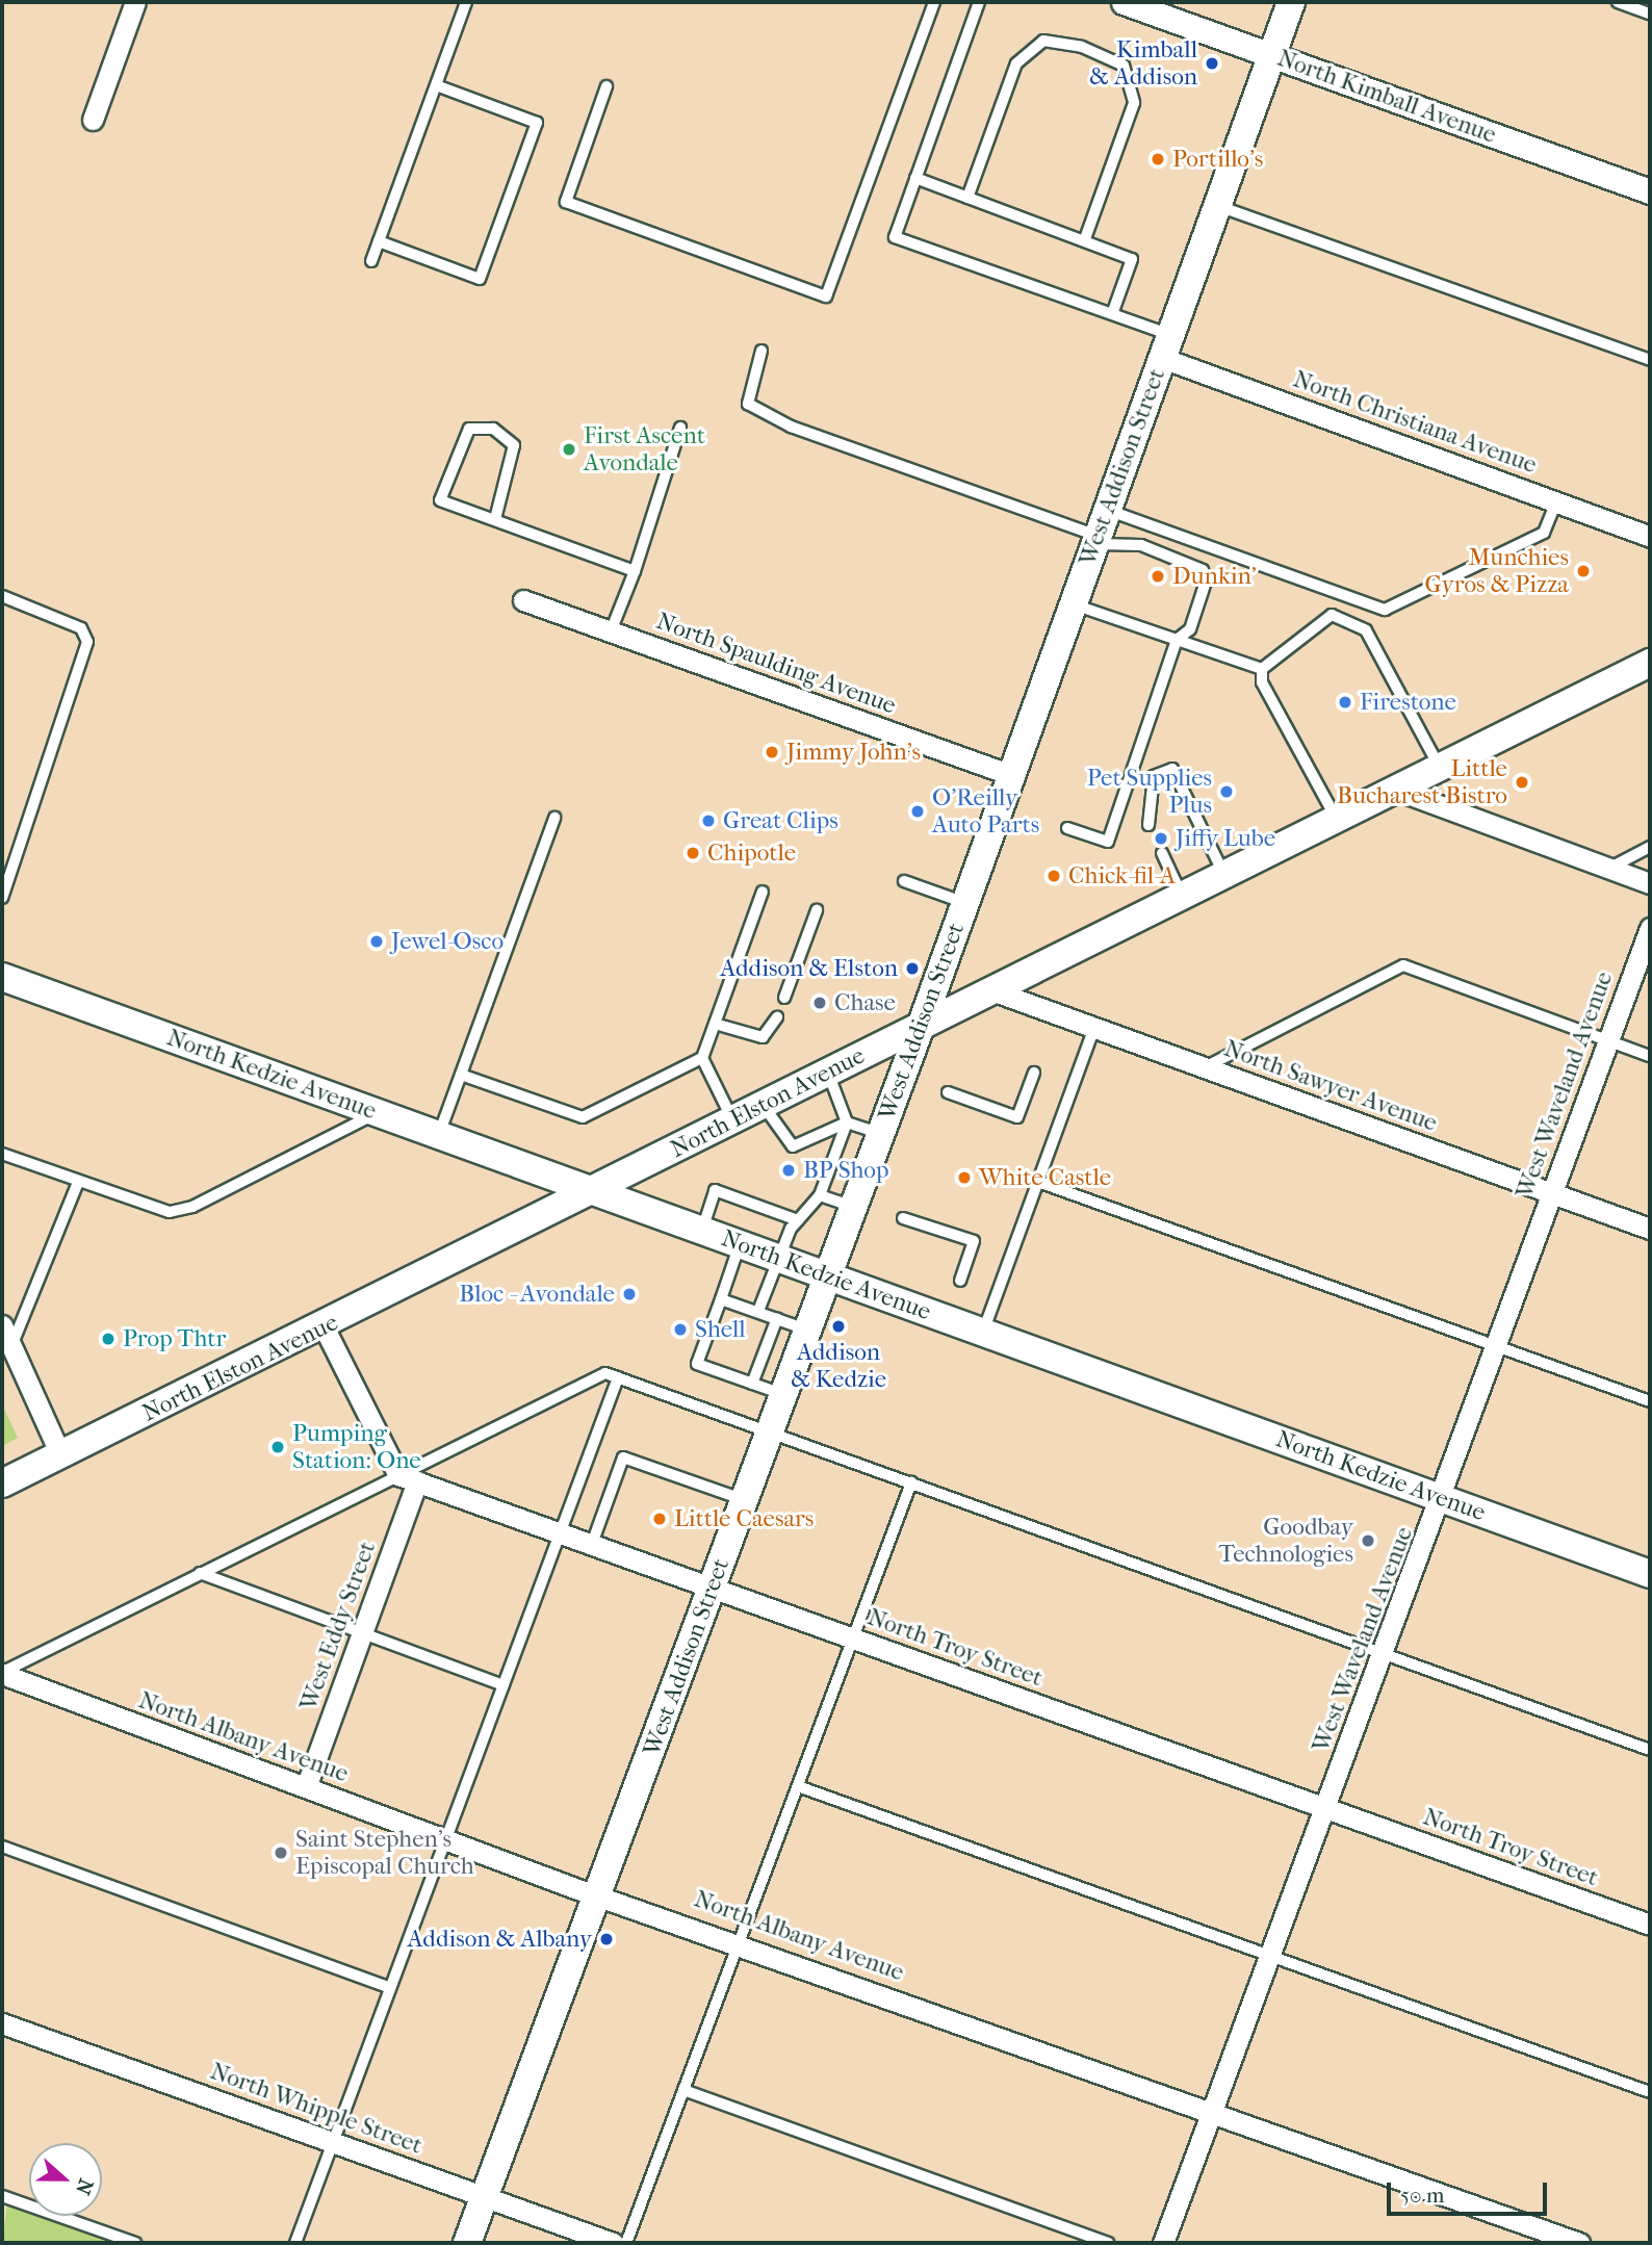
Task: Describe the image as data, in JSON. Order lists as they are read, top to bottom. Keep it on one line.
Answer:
{"streets":{"main road":["West Addison Street","North Kedzie Avenue","North Elston Avenue"],"street":["North Kimball Avenue","North Christiana Avenue","North Spaulding Avenue","West Waveland Avenue","North Sawyer Avenue","West Eddy Street","North Troy Street","North Albany Avenue","North Whipple Street"]},"crossings":[["North Kimball Avenue","West Addison Street"],["North Christiana Avenue","West Addison Street"],["West Addison Street","North Spaulding Avenue"],["West Addison Street","North Kedzie Avenue"],["West Addison Street","North Elston Avenue"],["West Addison Street","North Troy Street"],["West Addison Street","North Albany Avenue"],["West Addison Street","North Whipple Street"],["North Kedzie Avenue","West Waveland Avenue"],["North Kedzie Avenue","North Elston Avenue"],["West Waveland Avenue","North Sawyer Avenue"],["West Waveland Avenue","North Troy Street"],["West Waveland Avenue","North Albany Avenue"],["North Sawyer Avenue","North Elston Avenue"],["West Eddy Street","North Troy Street"],["West Eddy Street","North Albany Avenue"]],"places":["Kimball & Addison","Portillo's","First Ascent Avondale","Munchies Gyros & Pizza","Dunkin'","Firestone","Jimmy John's","Little Bucharest Bistro","Pet Supplies Plus","O'Reilly Auto Parts","Great Clips","Jiffy Lube","Chipotle","Chick-fil-A","Jewel-Osco","Addison & Elston","Chase","BP Shop","White Castle","Bloc - Avondale","Addison & Kedzie","Shell","Prop Thtr","Pumping Station: One","Little Caesars","Goodbay Technologies","Saint Stephen's Episcopal Church","Addison & Albany"],"scale_bar":"50 m","north":"right"}
